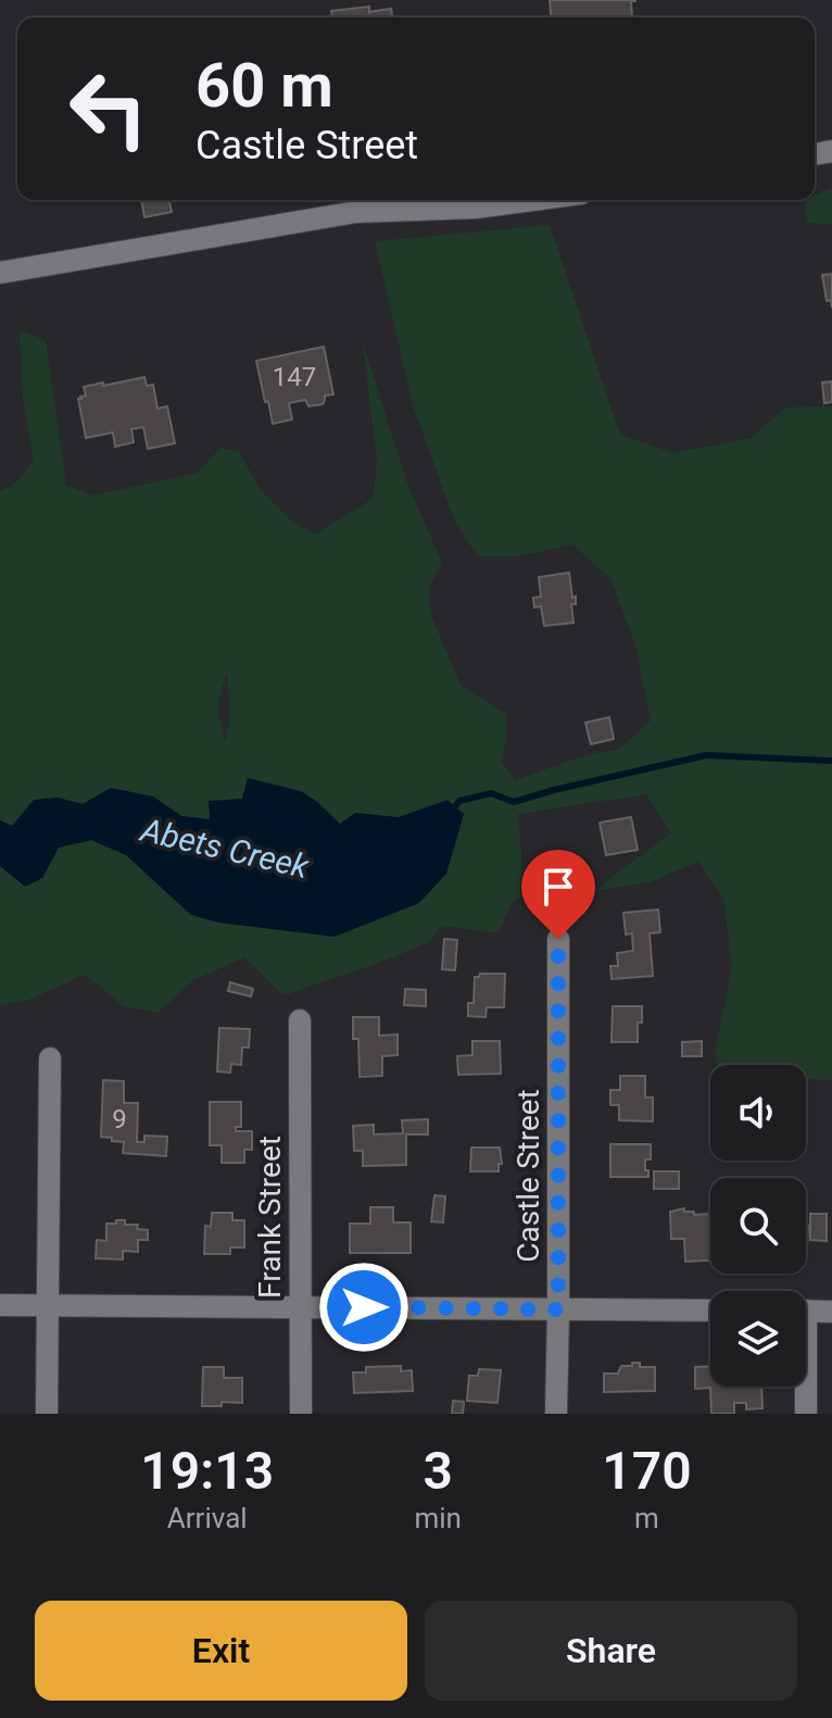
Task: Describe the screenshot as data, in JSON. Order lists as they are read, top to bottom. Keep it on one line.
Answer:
{"streets":{"street":["Castle Street","Frank Street"]},"water":["Abets Creek"],"house_numbers":["147","9"],"page":{"turn":["60 m","Castle Street"],"eta":["19:13","Arrival","3","min","170","m"],"buttons":["Exit","Share"]}}
